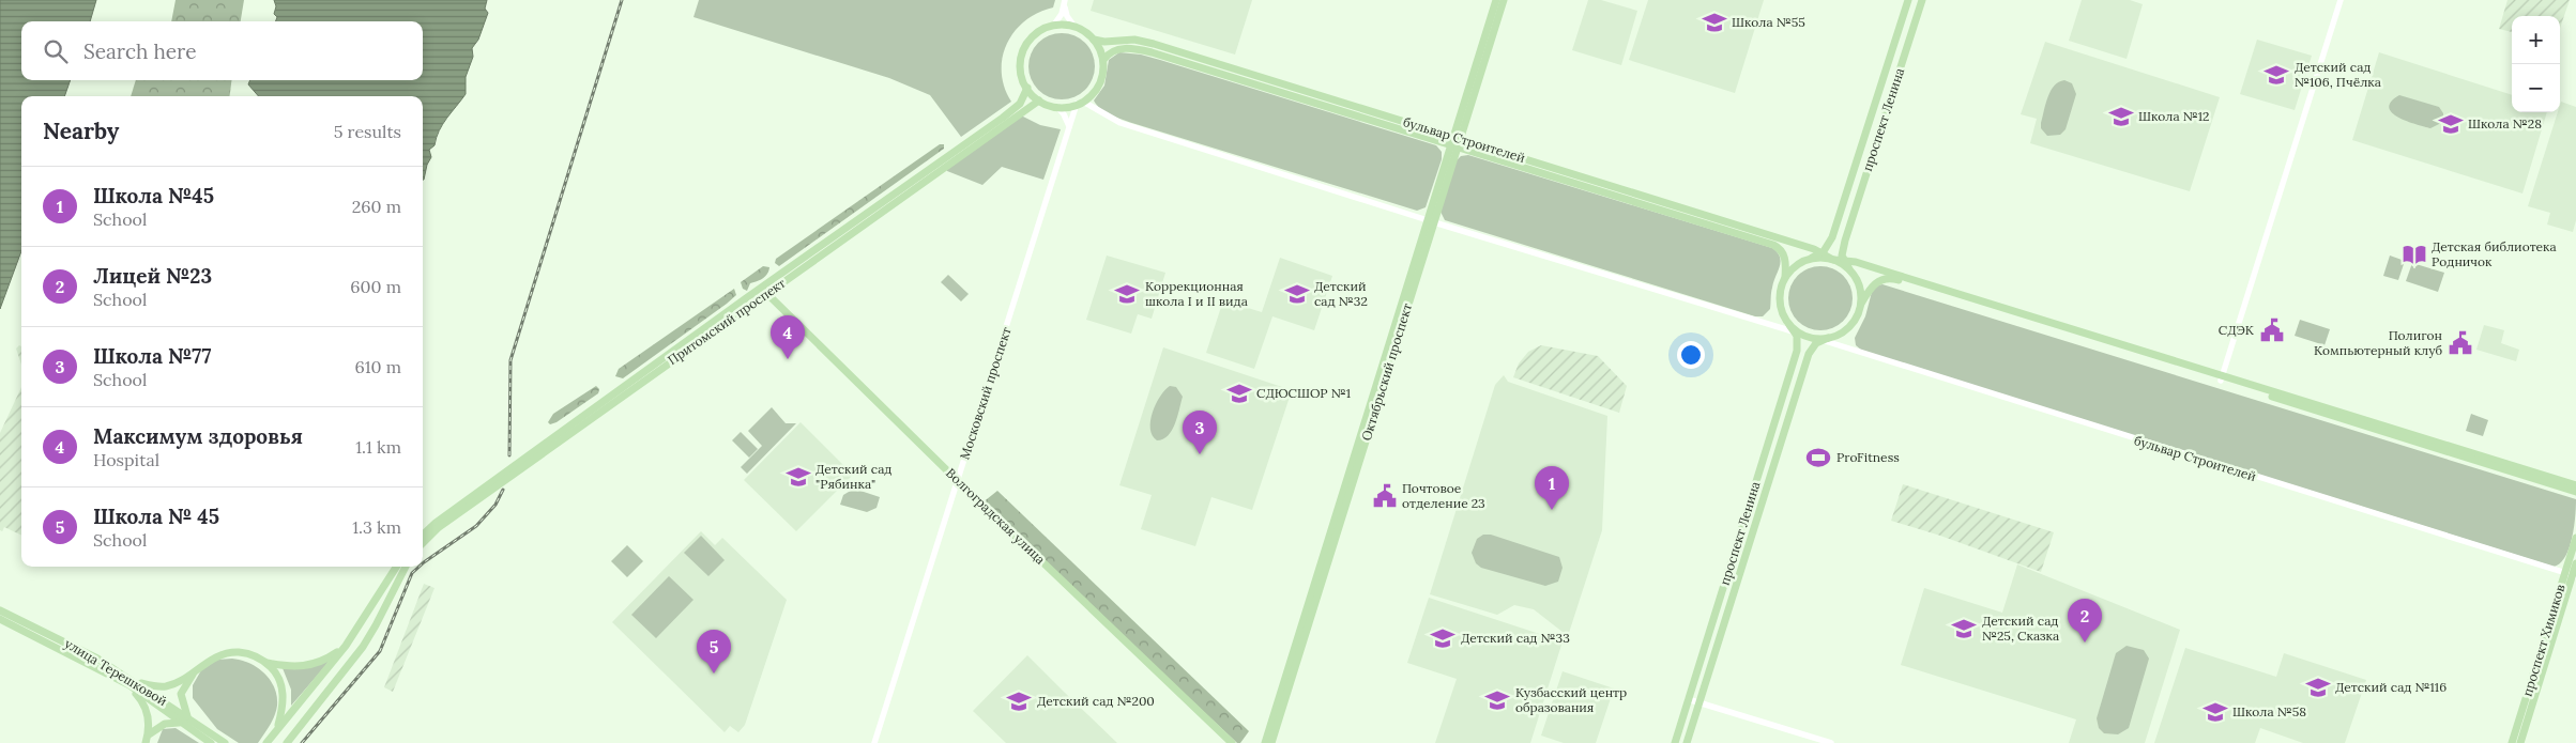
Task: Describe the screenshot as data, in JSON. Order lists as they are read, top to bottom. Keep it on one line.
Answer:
{"streets":{"main road":["проспект Ленина","бульвар Строителей","Притомский проспект","Октябрьский проспект","Волгоградская улица","проспект Химиков","улица Терешковой"],"street":["Московский проспект"]},"crossings":[["проспект Ленина","бульвар Строителей"],["бульвар Строителей","Притомский проспект"],["бульвар Строителей","Октябрьский проспект"],["бульвар Строителей","Московский проспект"],["бульвар Строителей","проспект Химиков"],["Притомский проспект","Московский проспект"],["Притомский проспект","Волгоградская улица"],["Московский проспект","Волгоградская улица"]],"places":{"school or university":["Школа №55","Детский сад №106, Пчёлка","Школа №12","Школа №28","Коррекционная школа I и II вида","Детский сад №32","СДЮСШОР №1","Детский сад \"Рябинка\"","Детский сад №25, Сказка","Детский сад №33","Детский сад №116","Кузбасский центр образования","Детский сад №200","Школа №58"],"library":["Детская библиотека Родничок"],"public building":["СДЭК","Полигон Компьютерный клуб","Почтовое отделение 23"],"sports":["ProFitness"]},"page":{"map_buttons":["+","−"],"search":"Search here","heading":["Nearby","5 results"],"list":[{"mark":"1","name":"Школа №45","note":"School","value":"260 m"},{"mark":"2","name":"Лицей №23","note":"School","value":"600 m"},{"mark":"3","name":"Школа №77","note":"School","value":"610 m"},{"mark":"4","name":"Максимум здоровья","note":"Hospital","value":"1.1 km"},{"mark":"5","name":"Школа № 45","note":"School","value":"1.3 km"}],"pins":["4","3","1","2","5"]}}
